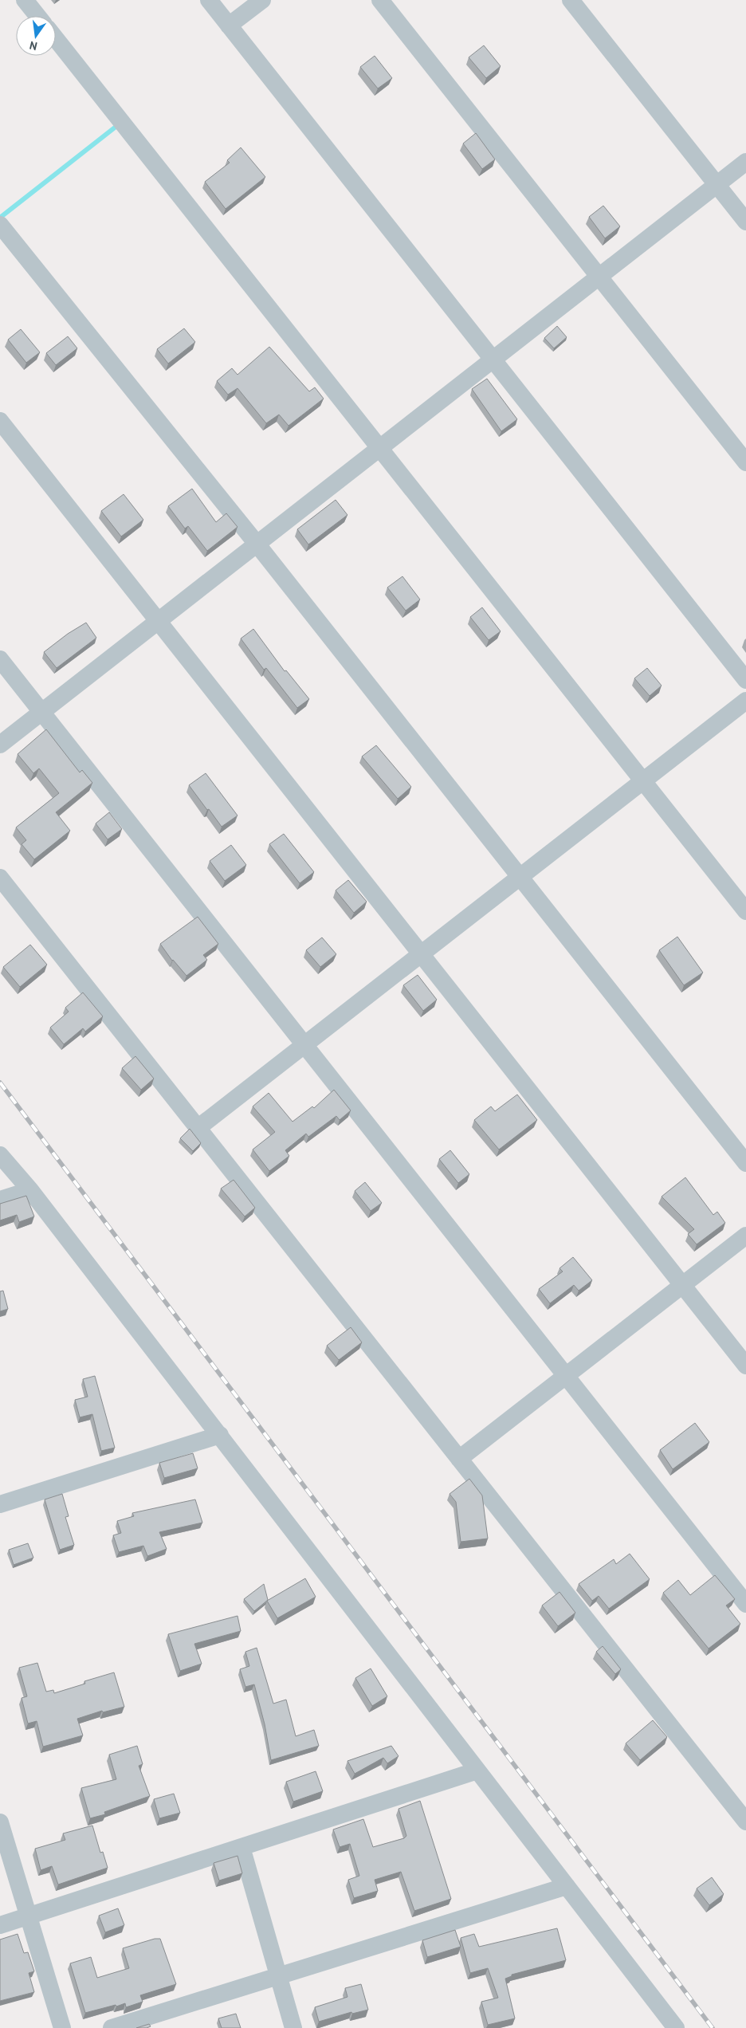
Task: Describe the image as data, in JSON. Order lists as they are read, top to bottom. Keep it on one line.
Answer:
{"north":"bottom"}
